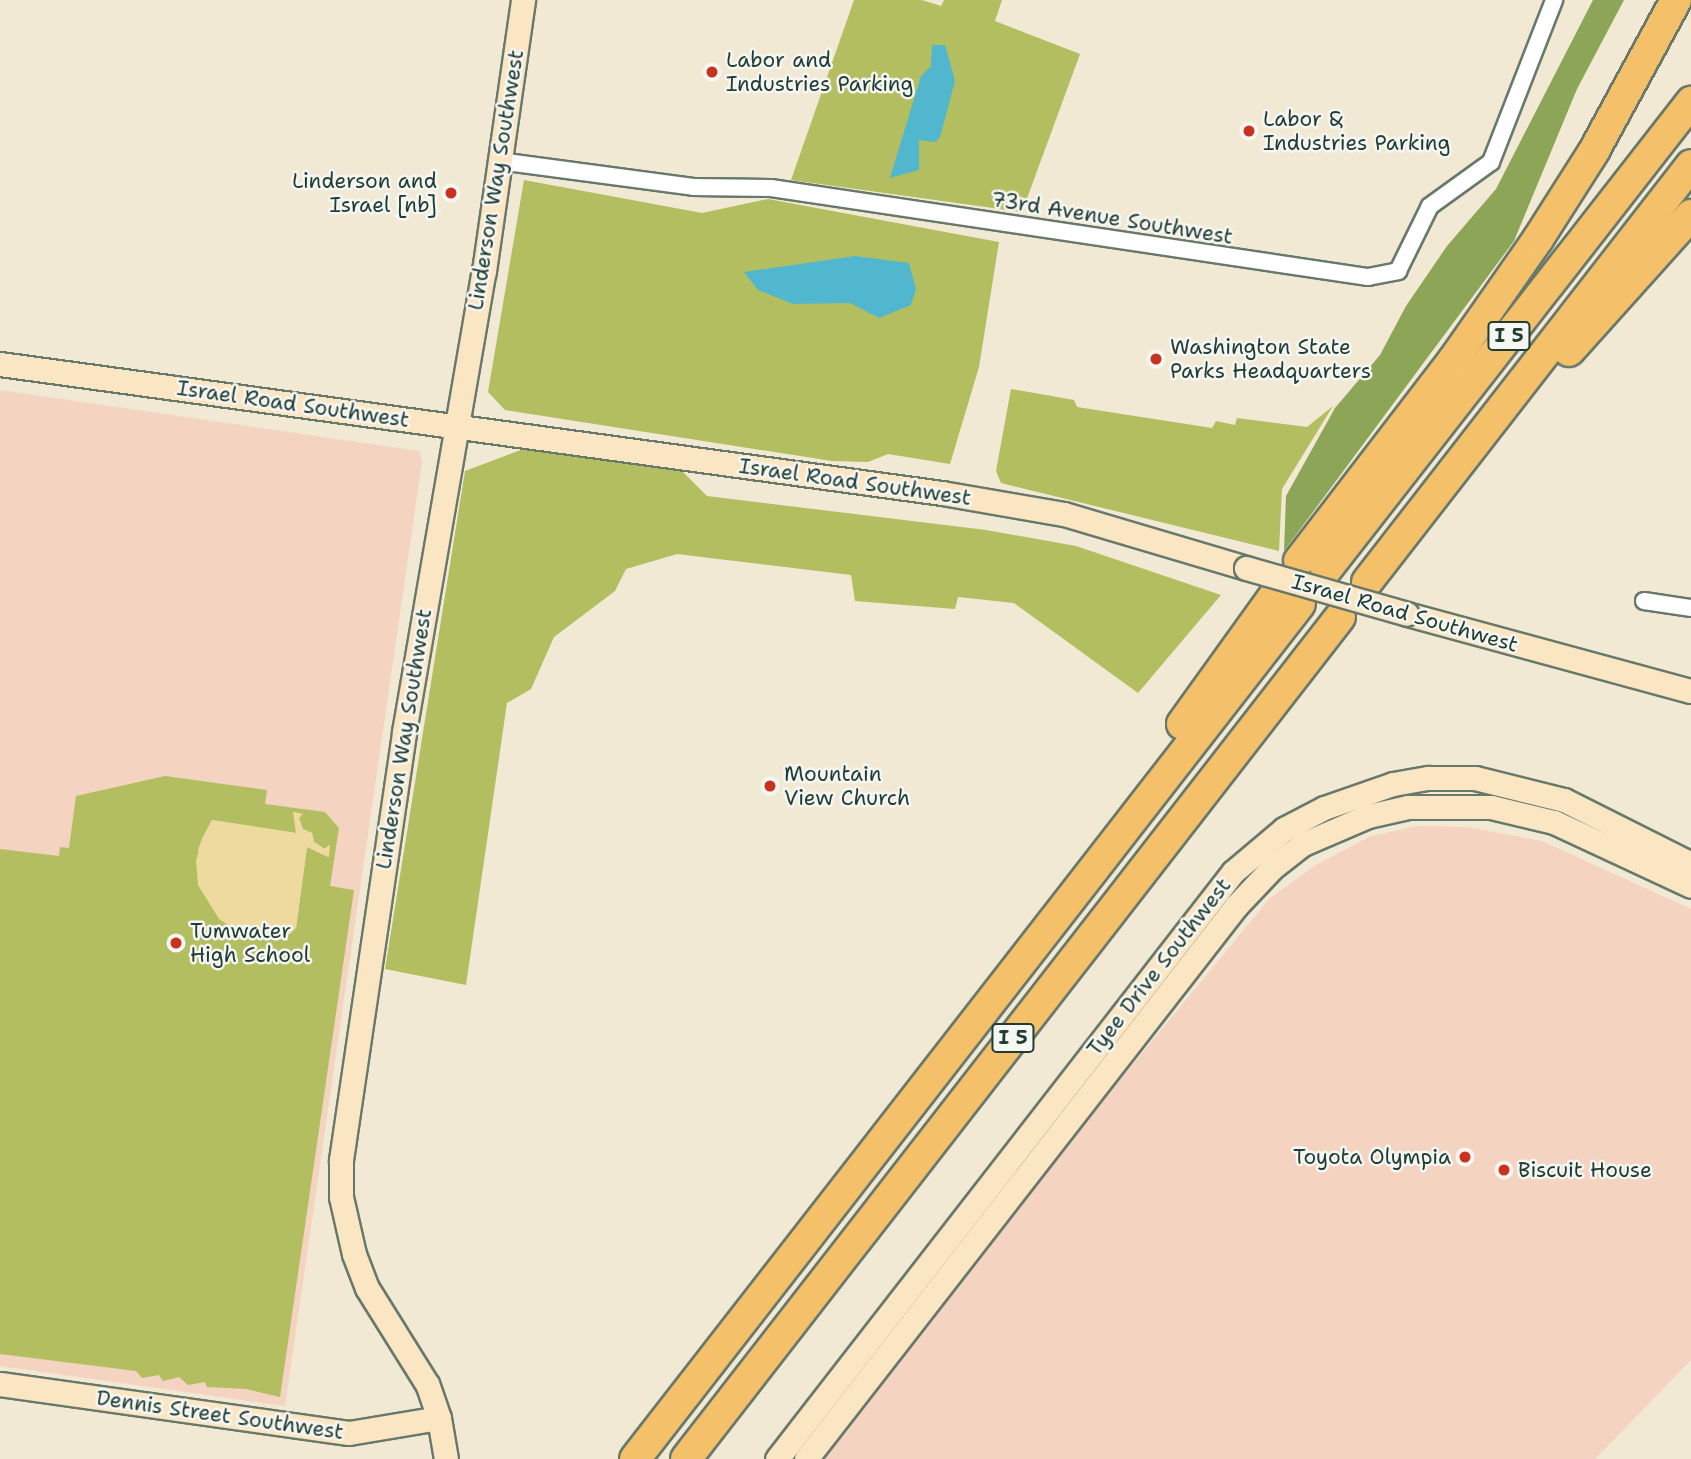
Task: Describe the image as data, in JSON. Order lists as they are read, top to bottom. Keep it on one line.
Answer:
{"streets":{"highway":["I 5"],"street":["Linderson Way Southwest","73rd Avenue Southwest","Israel Road Southwest","Tyee Drive Southwest","Dennis Street Southwest"]},"crossings":[["Linderson Way Southwest","73rd Avenue Southwest"],["Linderson Way Southwest","Israel Road Southwest"],["Linderson Way Southwest","Dennis Street Southwest"]],"places":["Labor and Industries Parking","Labor & Industries Parking","Linderson and Israel [nb]","Washington State Parks Headquarters","Mountain View Church","Tumwater High School","Toyota Olympia","Biscuit House"]}
